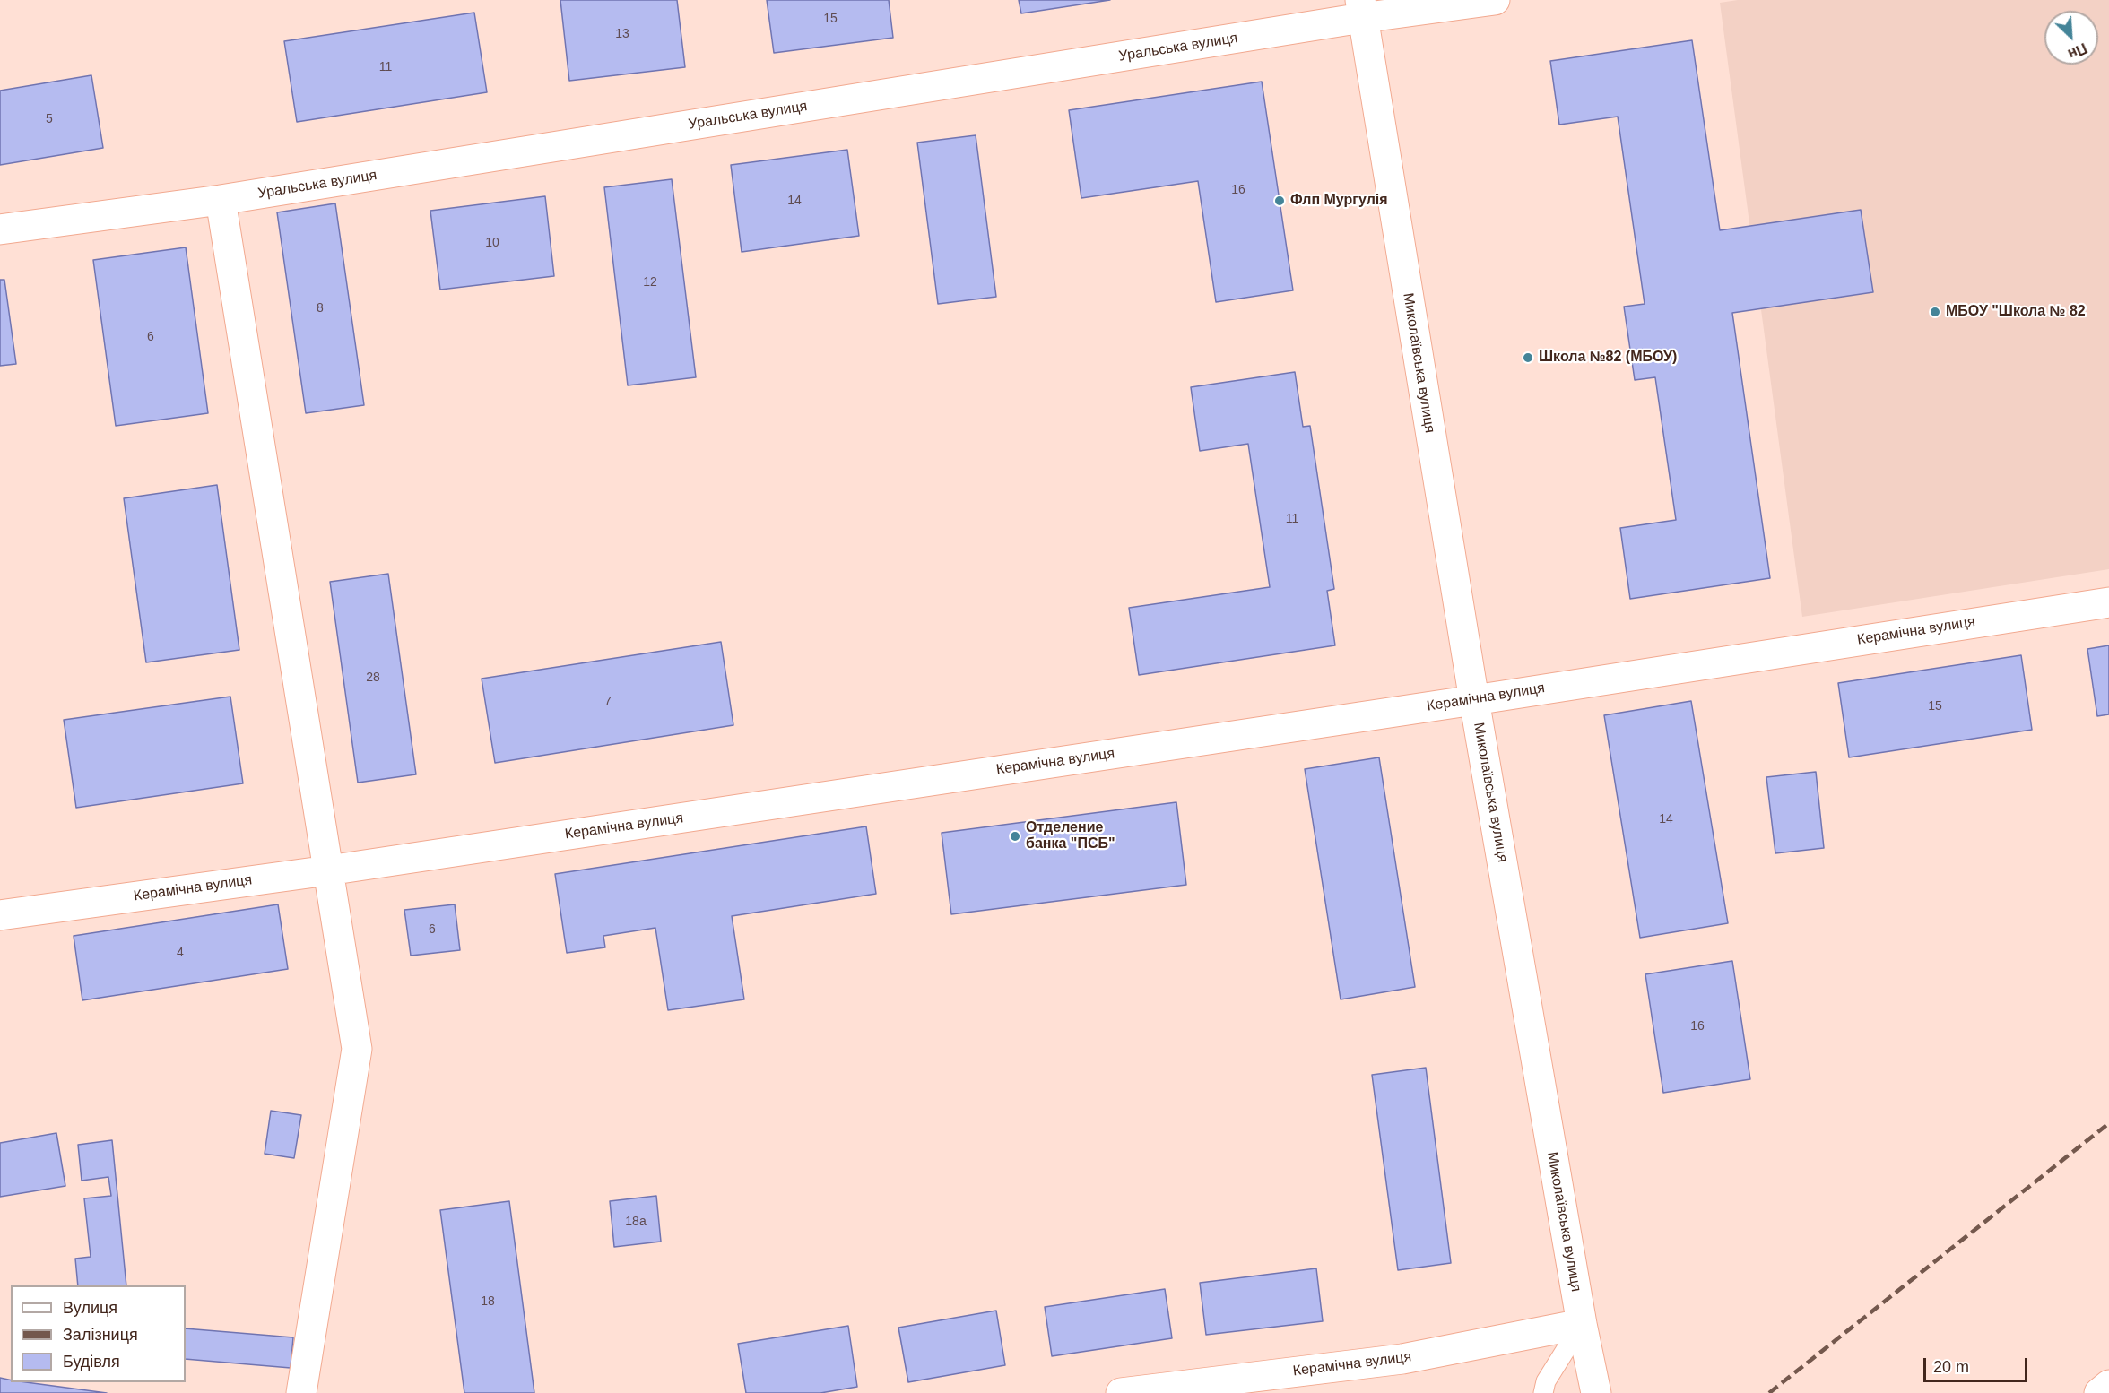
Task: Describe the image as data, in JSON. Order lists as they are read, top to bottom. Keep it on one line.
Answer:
{"streets":{"street":["Уральська вулиця","Миколаївська вулиця","Керамічна вулиця"]},"crossings":[["Уральська вулиця","Миколаївська вулиця"],["Миколаївська вулиця","Керамічна вулиця"]],"places":["Флп Мургулія","МБОУ \"Школа № 82","Школа №82 (МБОУ)","Отделение банка \"ПСБ\""],"house_numbers":["15","13","11","5","16","14","10","12","8","6","11","28","7","15","14","6","4","16","18а","18"],"legend":["Вулиця","Залізниця","Будівля"],"scale_bar":"20 m","north":"bottom right"}
